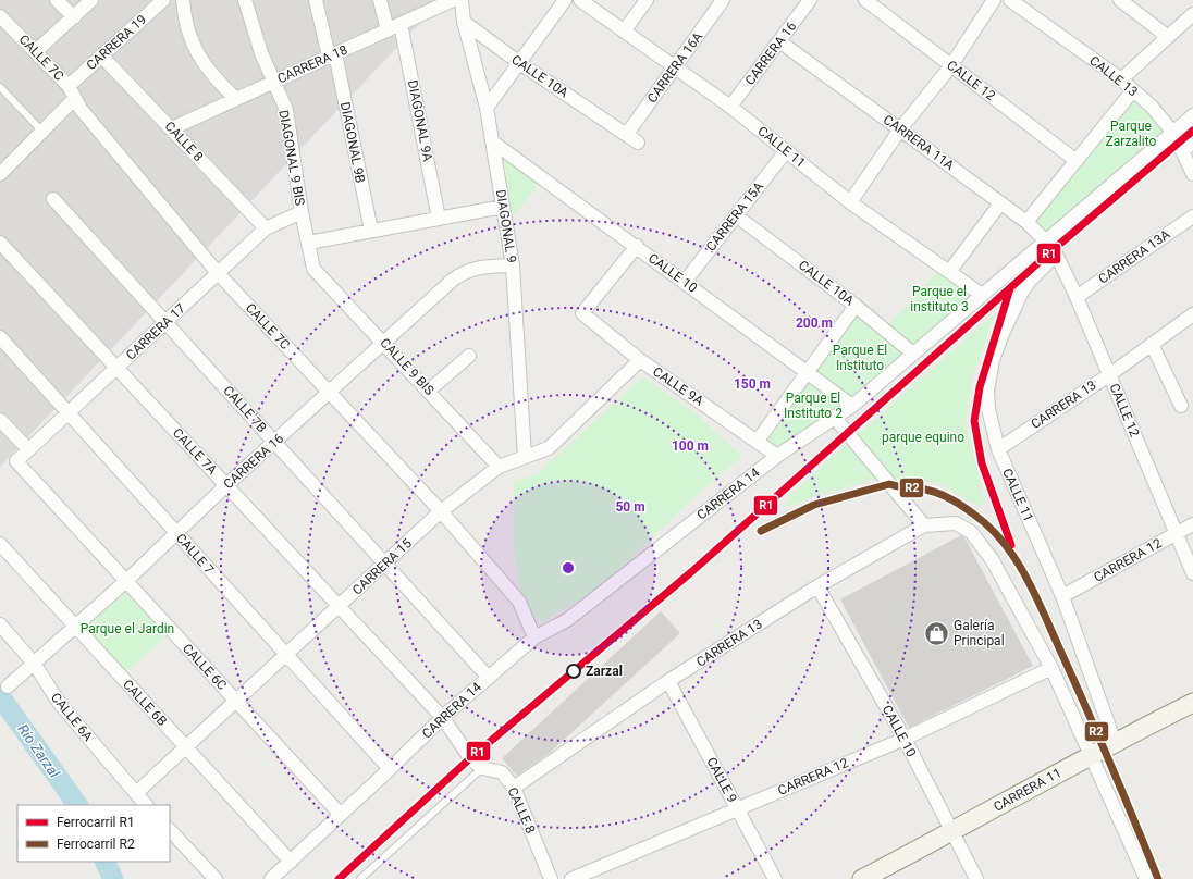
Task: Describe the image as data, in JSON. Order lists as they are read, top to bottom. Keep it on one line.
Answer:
{"streets":{"street":["CARRERA 19","CARRERA 16","CALLE 7C","CARRERA 18","CARRERA 16A","CALLE 10A","CALLE 13","CALLE 12","DIAGONAL 9A","CALLE 8","DIAGONAL 9B","CARRERA 11A","CALLE 11","DIAGONAL 9 BIS","CARRERA 15A","DIAGONAL 9","CARRERA 13A","CALLE 10","CARRERA 17","CALLE 9 BIS","CALLE 9A","CARRERA 13","CALLE 7B","CALLE 7A","CARRERA 14","CALLE 7","CARRERA 12","CARRERA 15","CALLE 6C","CALLE 6B","CALLE 6A","CALLE 9","CARRERA 11"]},"crossings":[["CARRERA 19","CALLE 7C"],["CARRERA 19","CALLE 8"],["CARRERA 16","CALLE 7C"],["CARRERA 16","CARRERA 11A"],["CARRERA 16","CALLE 11"],["CARRERA 16","DIAGONAL 9"],["CARRERA 16","CALLE 9 BIS"],["CARRERA 16","CALLE 7B"],["CARRERA 16","CALLE 7A"],["CARRERA 16","CALLE 7"],["CARRERA 16","CALLE 6C"],["CARRERA 16","CALLE 6B"],["CARRERA 16","CALLE 6A"],["CALLE 7C","CARRERA 17"],["CALLE 7C","CARRERA 14"],["CALLE 7C","CARRERA 15"],["CARRERA 18","DIAGONAL 9A"],["CARRERA 18","CALLE 8"],["CARRERA 18","DIAGONAL 9B"],["CARRERA 18","DIAGONAL 9 BIS"],["CARRERA 16A","CALLE 10A"],["CARRERA 16A","CALLE 11"],["CALLE 10A","CARRERA 15A"],["CALLE 10A","DIAGONAL 9"],["CALLE 10A","CARRERA 14"],["CALLE 13","CARRERA 14"],["CALLE 12","CARRERA 11A"],["CALLE 12","CALLE 11"],["CALLE 12","CARRERA 13A"],["CALLE 12","CARRERA 13"],["CALLE 12","CARRERA 14"],["CALLE 12","CARRERA 12"],["CALLE 8","CARRERA 17"],["CALLE 8","CARRERA 13"],["CALLE 8","CALLE 7A"],["CALLE 8","CARRERA 14"],["CARRERA 11A","CALLE 11"],["CARRERA 11A","CARRERA 14"],["CALLE 11","CARRERA 15A"],["CALLE 11","CARRERA 13"],["CALLE 11","CARRERA 14"],["CALLE 11","CARRERA 12"],["CALLE 11","CARRERA 11"],["DIAGONAL 9 BIS","CARRERA 17"],["DIAGONAL 9 BIS","CALLE 9 BIS"],["CARRERA 15A","CALLE 10"],["DIAGONAL 9","CALLE 10"],["DIAGONAL 9","CARRERA 15"],["CALLE 10","CALLE 9A"],["CALLE 10","CARRERA 13"],["CALLE 10","CARRERA 14"],["CALLE 10","CARRERA 12"],["CALLE 10","CARRERA 11"],["CARRERA 17","CALLE 7B"],["CARRERA 17","CALLE 7A"],["CARRERA 17","CALLE 7"],["CARRERA 17","CALLE 6C"],["CALLE 9 BIS","CARRERA 15"],["CALLE 9A","CARRERA 14"],["CALLE 9A","CARRERA 15"],["CARRERA 13","CARRERA 12"],["CARRERA 13","CALLE 9"],["CALLE 7B","CARRERA 14"],["CALLE 7B","CARRERA 15"],["CALLE 7A","CARRERA 14"],["CALLE 7A","CARRERA 15"],["CARRERA 14","CALLE 7"],["CARRERA 14","CALLE 6C"],["CARRERA 14","CALLE 6B"],["CALLE 7","CARRERA 15"],["CARRERA 12","CALLE 9"],["CARRERA 15","CALLE 6C"],["CARRERA 15","CALLE 6B"],["CARRERA 15","CALLE 6A"]],"water":["Río Zarzal"],"parks":["Parque Zarzalito","Parque el instituto 3","Parque El Instituto","Parque El Instituto 2","parque equino","Parque el Jardin"],"places":{"shop":["Galería Principal"],"other":["Zarzal"]},"lines":["rail line R1","rail line R2"],"legend":["Ferrocarril R1","Ferrocarril R2"],"rings":["200 m","150 m","100 m","50 m"]}
